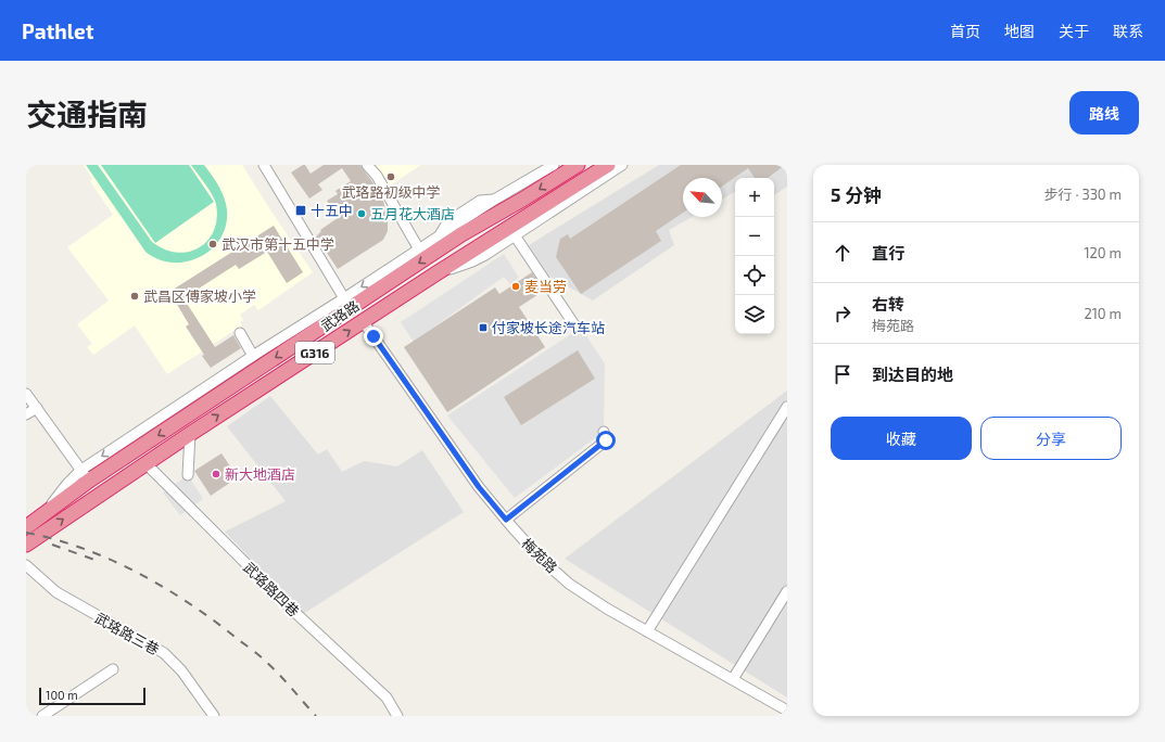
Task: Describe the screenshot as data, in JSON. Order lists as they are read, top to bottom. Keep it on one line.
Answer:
{"streets":{"highway":["武珞路","G316"],"street":["梅苑路","武珞路四巷","武珞路三巷"]},"crossings":[["武珞路","梅苑路"],["武珞路","武珞路四巷"]],"places":{"other":["武珞路初级中学","五月花大酒店","武汉市第十五中学","麦当劳","武昌区傅家坡小学","新大地酒店"],"transit":["十五中","付家坡长途汽车站"]},"scale_bar":"100 m","north":"top left","page":{"header":"Pathlet","nav":["首页","地图","关于","联系"],"title":"交通指南","buttons":["路线",["收藏","分享"]],"heading":["5 分钟","步行 · 330 m"],"map_buttons":["+","−"],"list":[["直行","120 m"],["右转","梅苑路","210 m"],"到达目的地"],"scale":"100 m"}}
